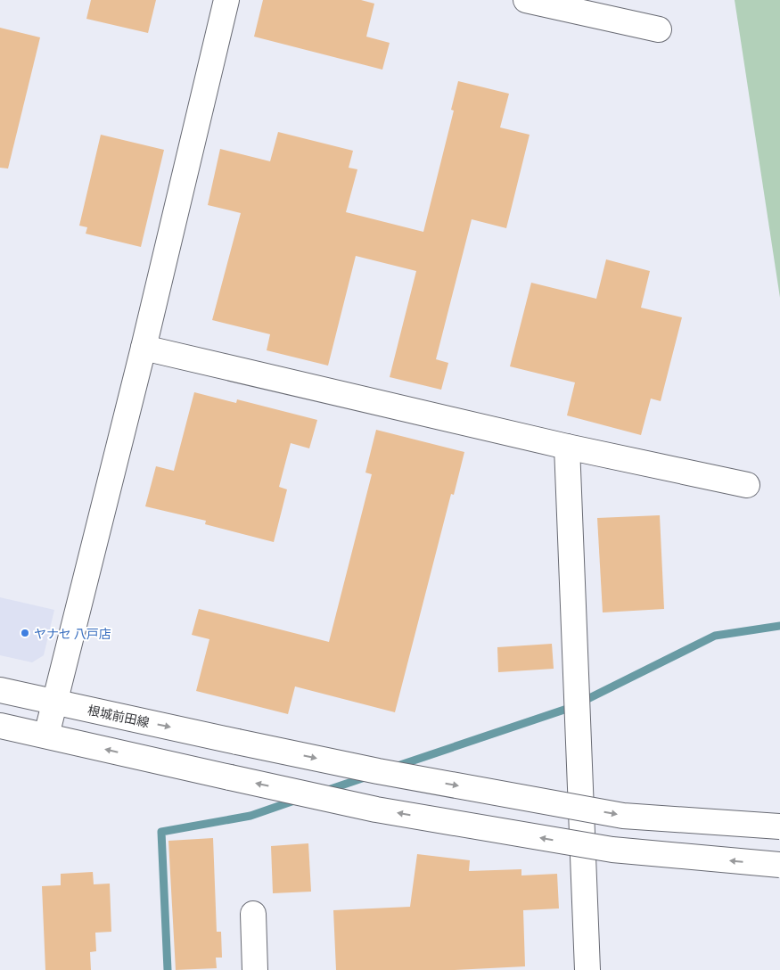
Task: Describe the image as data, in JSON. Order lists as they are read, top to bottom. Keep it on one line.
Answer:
{"streets":{"street":["根城前田線"]},"places":["ヤナセ 八戸店"]}
